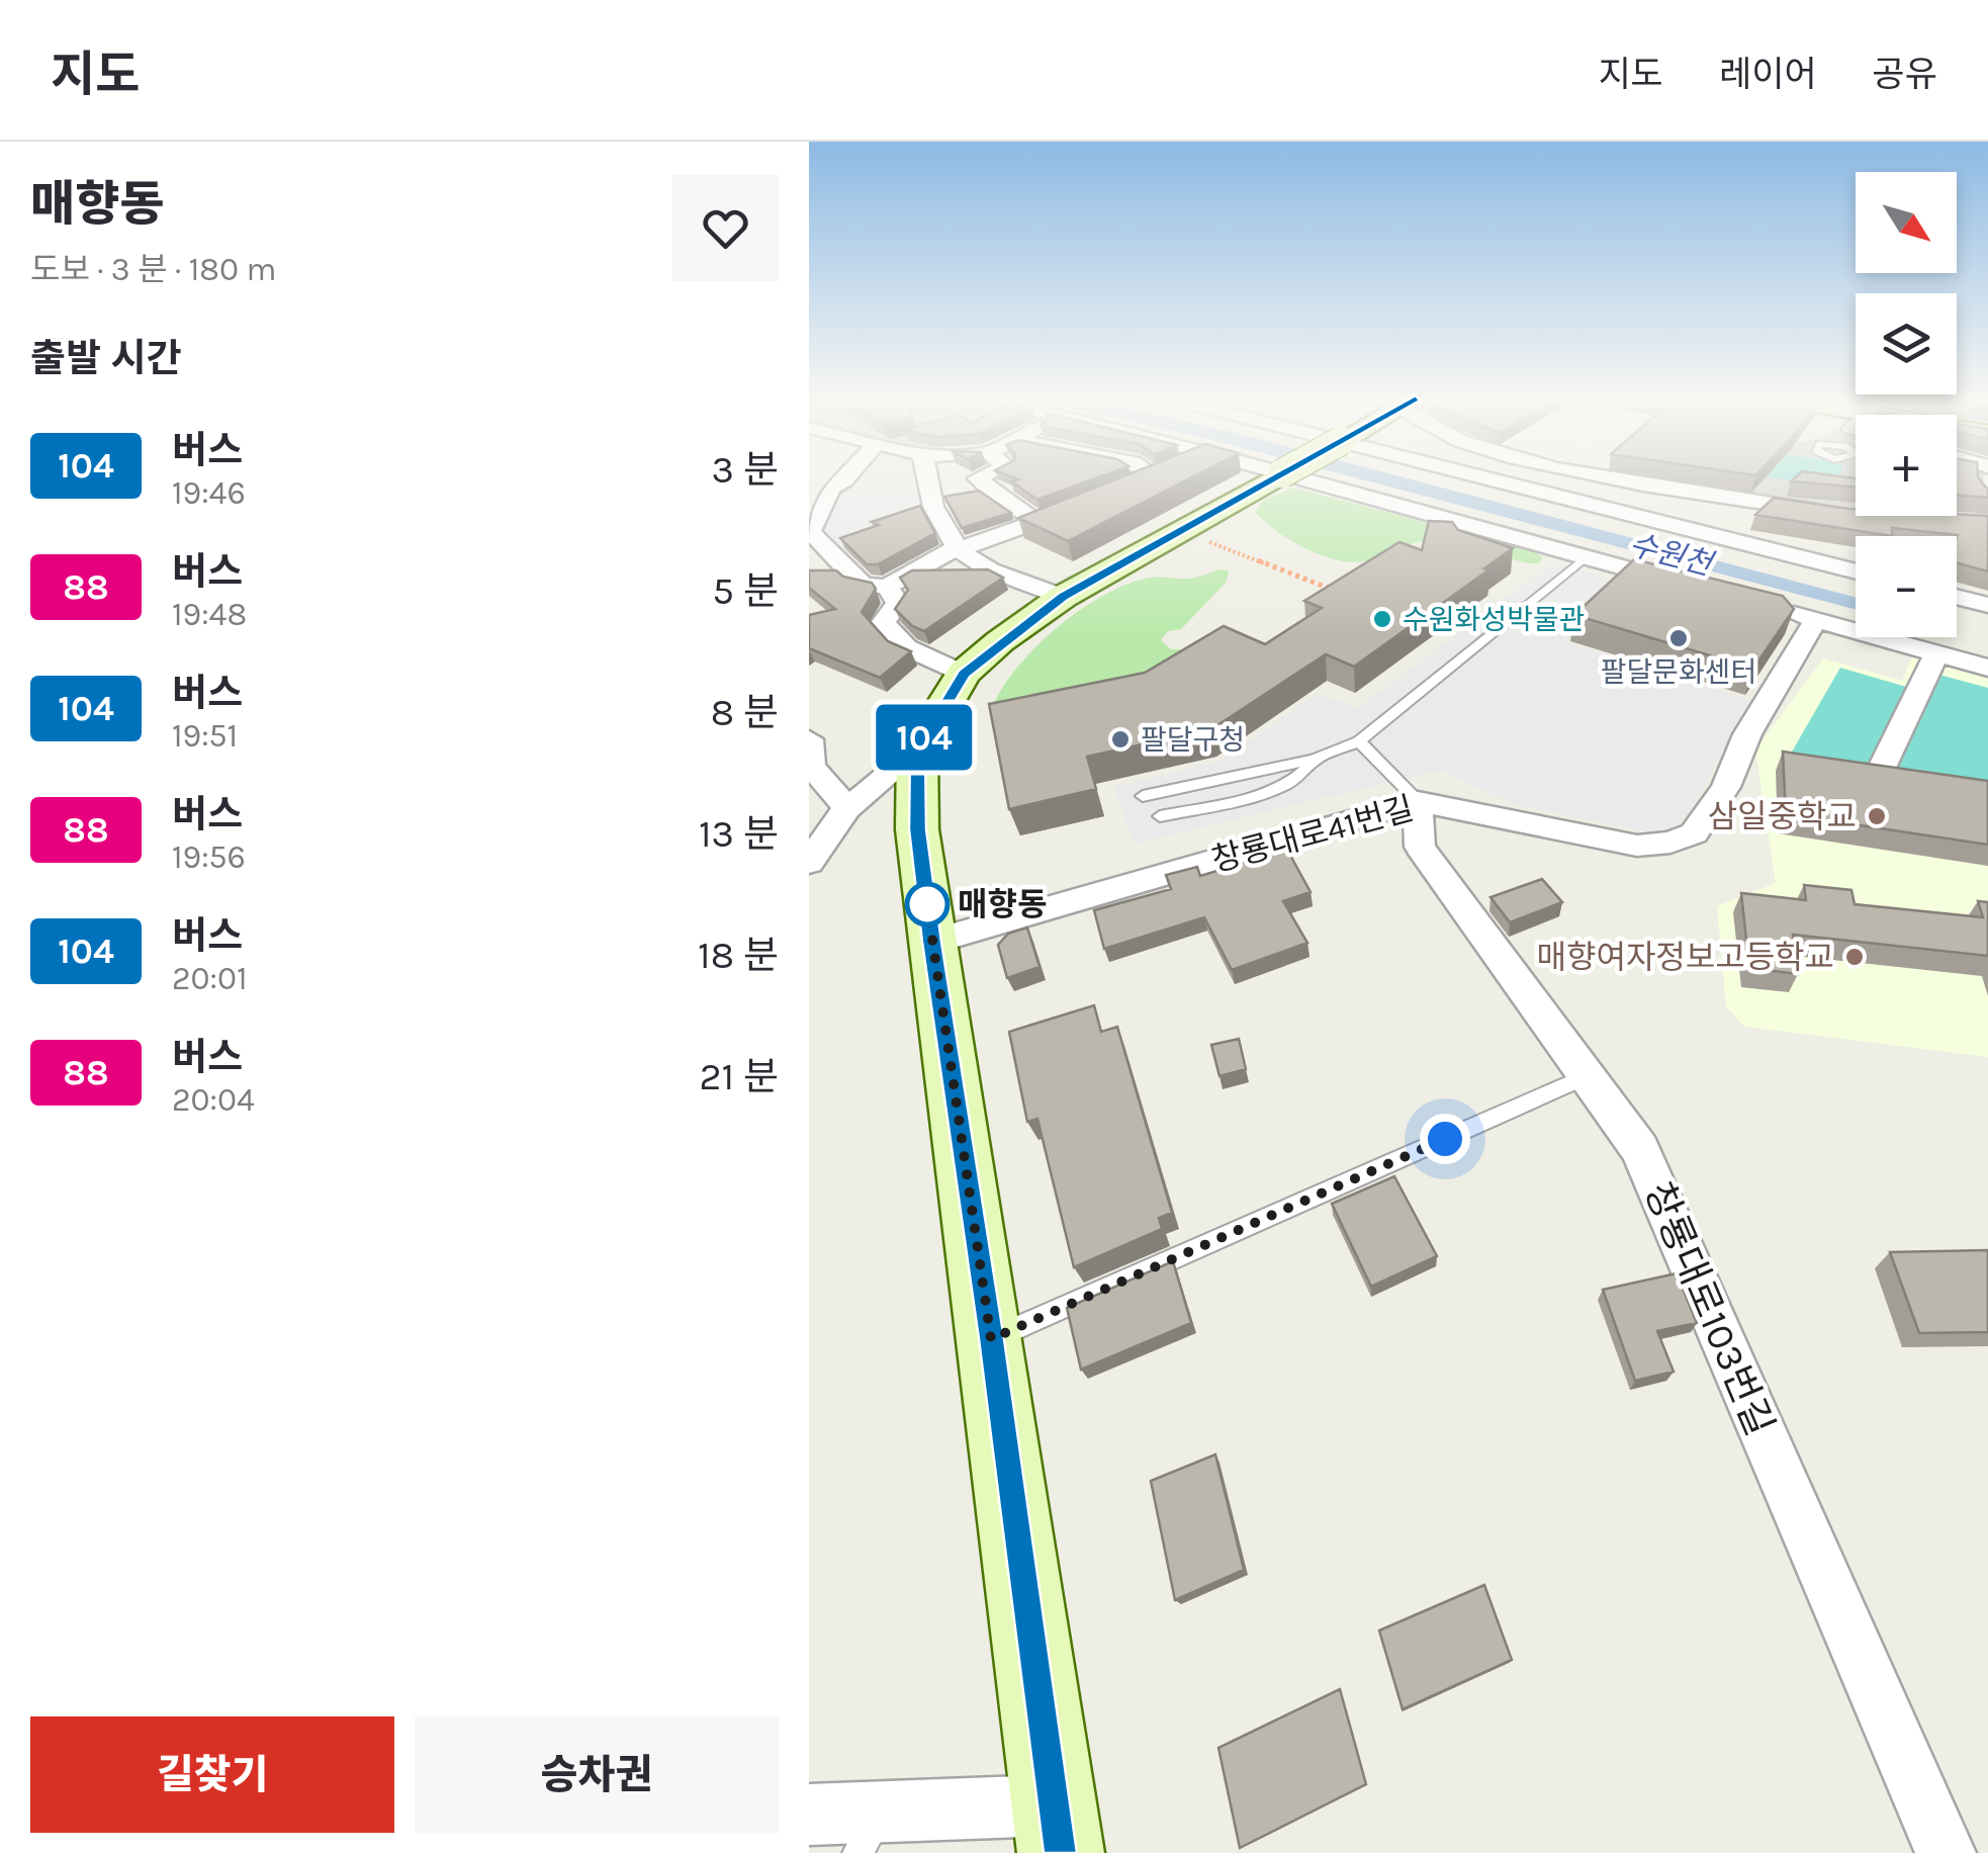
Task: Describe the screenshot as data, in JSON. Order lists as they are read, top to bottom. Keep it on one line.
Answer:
{"streets":{"street":["창룡대로41번길","창룡대로103번길"]},"crossings":[["창룡대로41번길","창룡대로103번길"]],"water":["수원천"],"places":["수원화성박물관","팔달문화센터","팔달구청","삼일중학교","매향동","매향여자정보고등학교"],"lines":["bus line 104"],"north":"bottom right","page":{"header":"지도","nav":["지도","레이어","공유"],"heading":[["매향동","도보 · 3 분 · 180 m"],"출발 시간"],"on_map":"104","map_buttons":["+","−"],"list":[{"mark":"104","name":"버스","note":"19:46","value":"3 분"},{"mark":"88","name":"버스","note":"19:48","value":"5 분"},{"mark":"104","name":"버스","note":"19:51","value":"8 분"},{"mark":"88","name":"버스","note":"19:56","value":"13 분"},{"mark":"104","name":"버스","note":"20:01","value":"18 분"},{"mark":"88","name":"버스","note":"20:04","value":"21 분"}],"buttons":["길찾기","승차권"]}}
